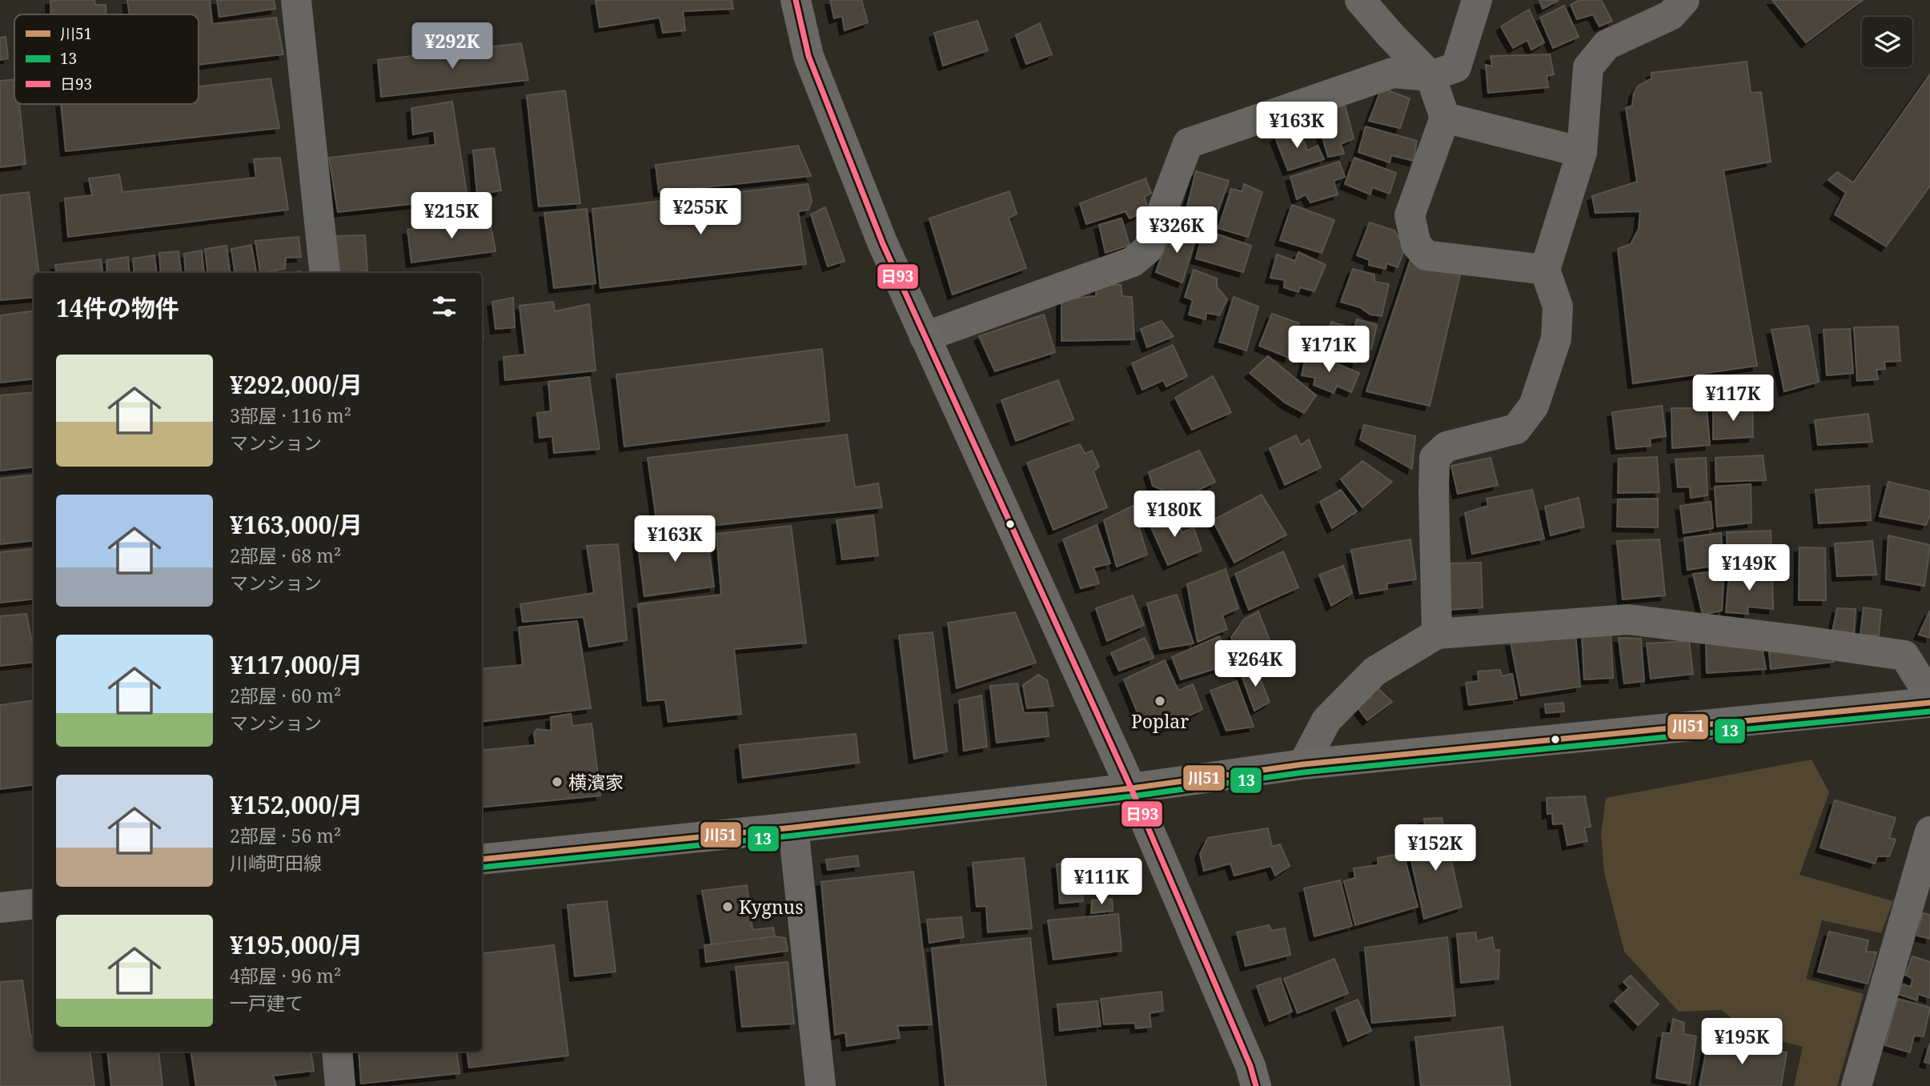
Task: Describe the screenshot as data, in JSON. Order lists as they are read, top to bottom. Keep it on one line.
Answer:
{"places":["Poplar","横濱家","Kygnus"],"lines":["transit line 日93","transit line 川51","transit line 13"],"legend":["川51","13","日93"],"page":{"price":["¥292K","¥163K","¥255K","¥215K","¥326K","¥171K","¥117K","¥180K","¥163K","¥149K","¥264K","¥152K","¥111K","¥195K"],"heading":"14件の物件","list":[{"name":"¥292,000/月","note":"3部屋 · 116 m² · マンション"},{"name":"¥163,000/月","note":"2部屋 · 68 m² · マンション"},{"name":"¥117,000/月","note":"2部屋 · 60 m² · マンション"},{"name":"¥152,000/月","note":"2部屋 · 56 m² · 川崎町田線"},{"name":"¥195,000/月","note":"4部屋 · 96 m² · 一戸建て"}]}}
